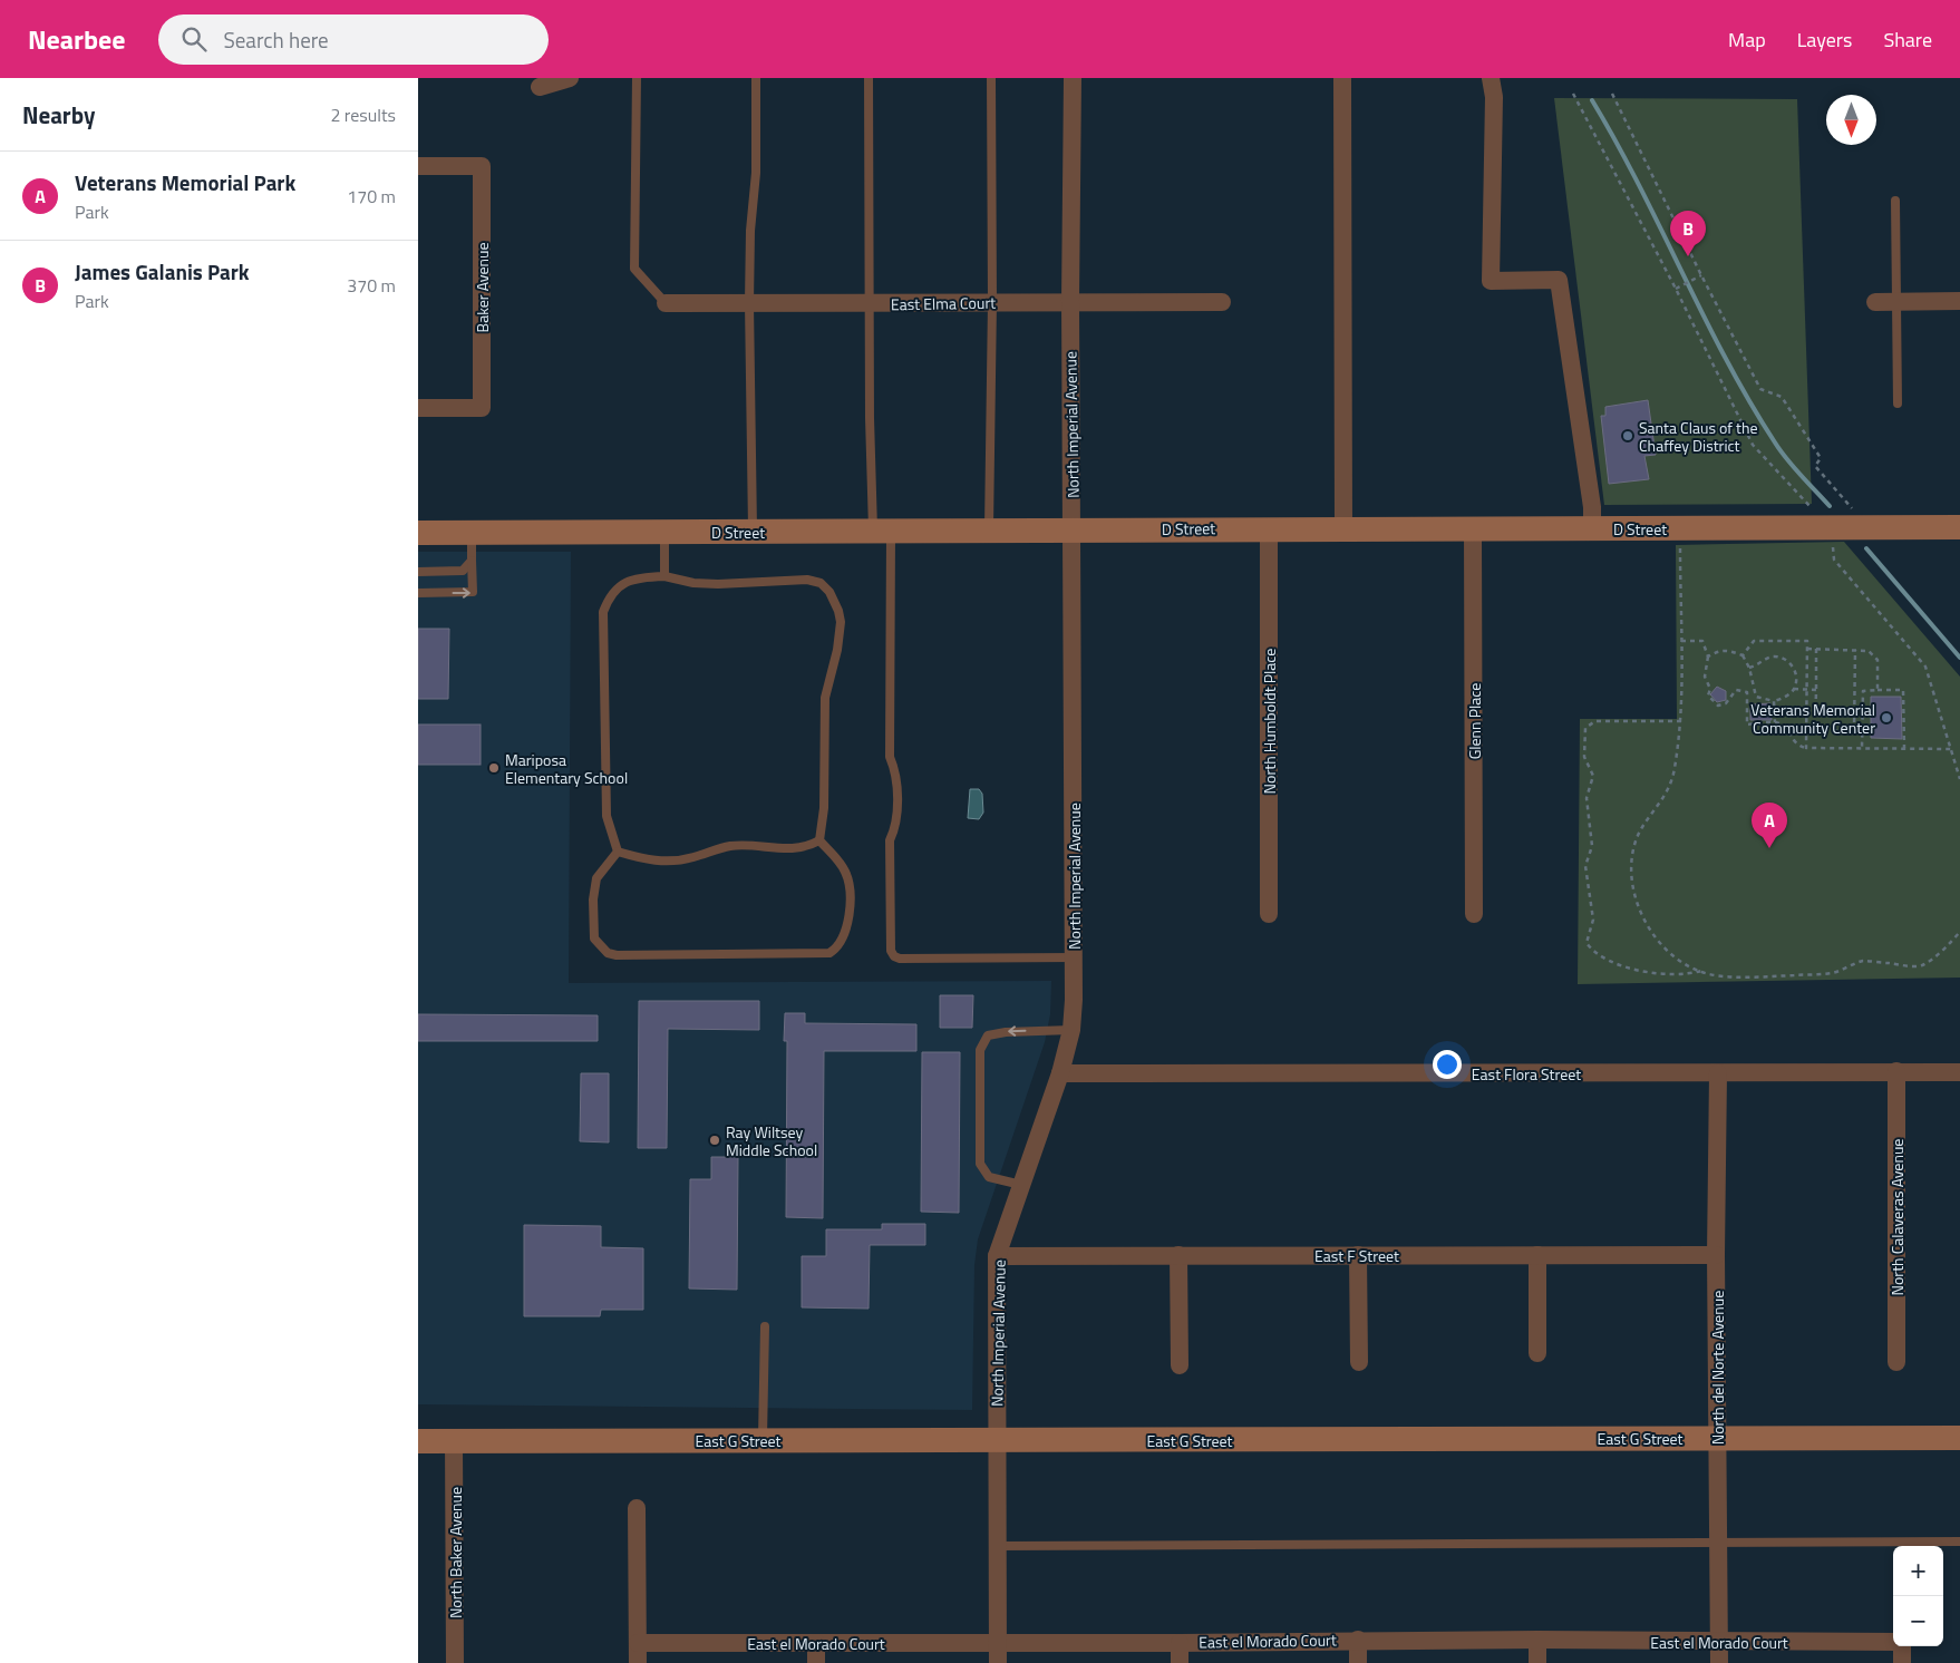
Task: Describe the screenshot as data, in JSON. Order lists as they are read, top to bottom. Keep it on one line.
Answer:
{"streets":{"street":["Baker Avenue","East Elma Court","North Imperial Avenue","D Street","North Humboldt Place","Glenn Place","East Flora Street","North Calaveras Avenue","East F Street","North del Norte Avenue","East G Street","North Baker Avenue","East el Morado Court"]},"crossings":[["East Elma Court","North Imperial Avenue"],["North Imperial Avenue","D Street"],["North Imperial Avenue","East Flora Street"],["North Imperial Avenue","East F Street"],["North Imperial Avenue","East G Street"],["North Imperial Avenue","East el Morado Court"],["D Street","North Humboldt Place"],["D Street","Glenn Place"],["East Flora Street","North Calaveras Avenue"],["East Flora Street","North del Norte Avenue"],["East F Street","North del Norte Avenue"],["North del Norte Avenue","East G Street"],["North del Norte Avenue","East el Morado Court"],["East G Street","North Baker Avenue"]],"places":["Santa Claus of the Chaffey District","Veterans Memorial Community Center","Mariposa Elementary School","Ray Wiltsey Middle School"],"north":"bottom","page":{"header":"Nearbee","search":"Search here","nav":["Map","Layers","Share"],"heading":["Nearby","2 results"],"list":[{"mark":"A","name":"Veterans Memorial Park","note":"Park","value":"170 m"},{"mark":"B","name":"James Galanis Park","note":"Park","value":"370 m"}],"pins":["B","A"],"map_buttons":["+","−"]}}
